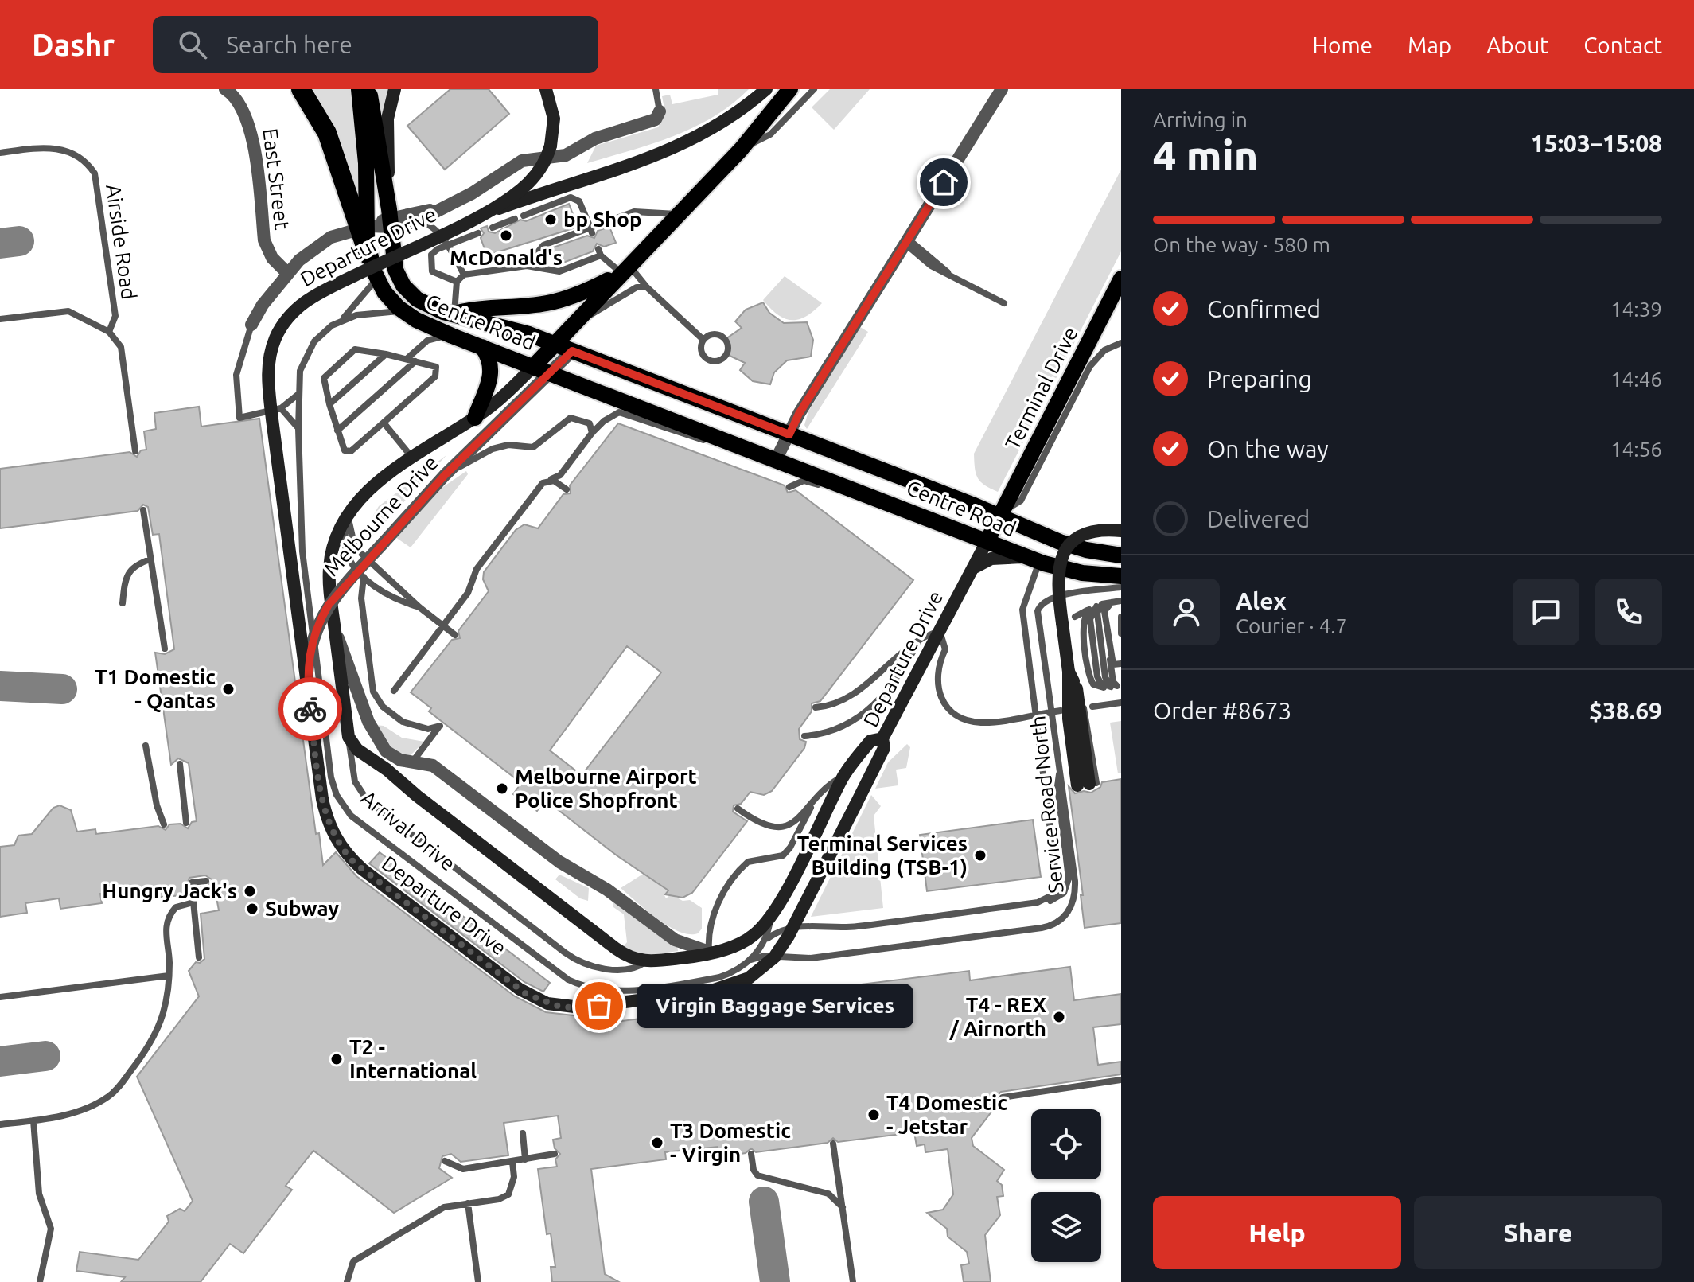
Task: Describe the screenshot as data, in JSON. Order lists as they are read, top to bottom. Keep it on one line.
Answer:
{"streets":{"main road":["Departure Drive","Centre Road","Terminal Drive","Melbourne Drive","Arrival Drive"],"street":["East Street"],"lane":["Airside Road","Service Road North"]},"crossings":[["Departure Drive","Centre Road"],["Departure Drive","Terminal Drive"],["Departure Drive","Melbourne Drive"],["Departure Drive","Arrival Drive"],["Centre Road","Terminal Drive"],["Centre Road","Melbourne Drive"],["Centre Road","Arrival Drive"],["Melbourne Drive","Arrival Drive"],["Service Road North","Arrival Drive"]],"places":["bp Shop","McDonald's","T1 Domestic - Qantas","Melbourne Airport Police Shopfront","Terminal Services Building (TSB-1)","Hungry Jack's","Subway","Virgin Baggage Services","T4 - REX / Airnorth","T2 - International","T4 Domestic - Jetstar","T3 Domestic - Virgin"],"page":{"header":"Dashr","search":"Search here","nav":["Home","Map","About","Contact"],"heading":["4 min","Arriving in","15:03–15:08"],"panel":["Alex","Courier · 4.7","Order #8673","$38.69"],"bar":"On the way · 580 m","list":[["Confirmed","14:39"],["Preparing","14:46"],["On the way","14:56"],"Delivered"],"bubble":"Virgin Baggage Services","buttons":["Help","Share"]}}
